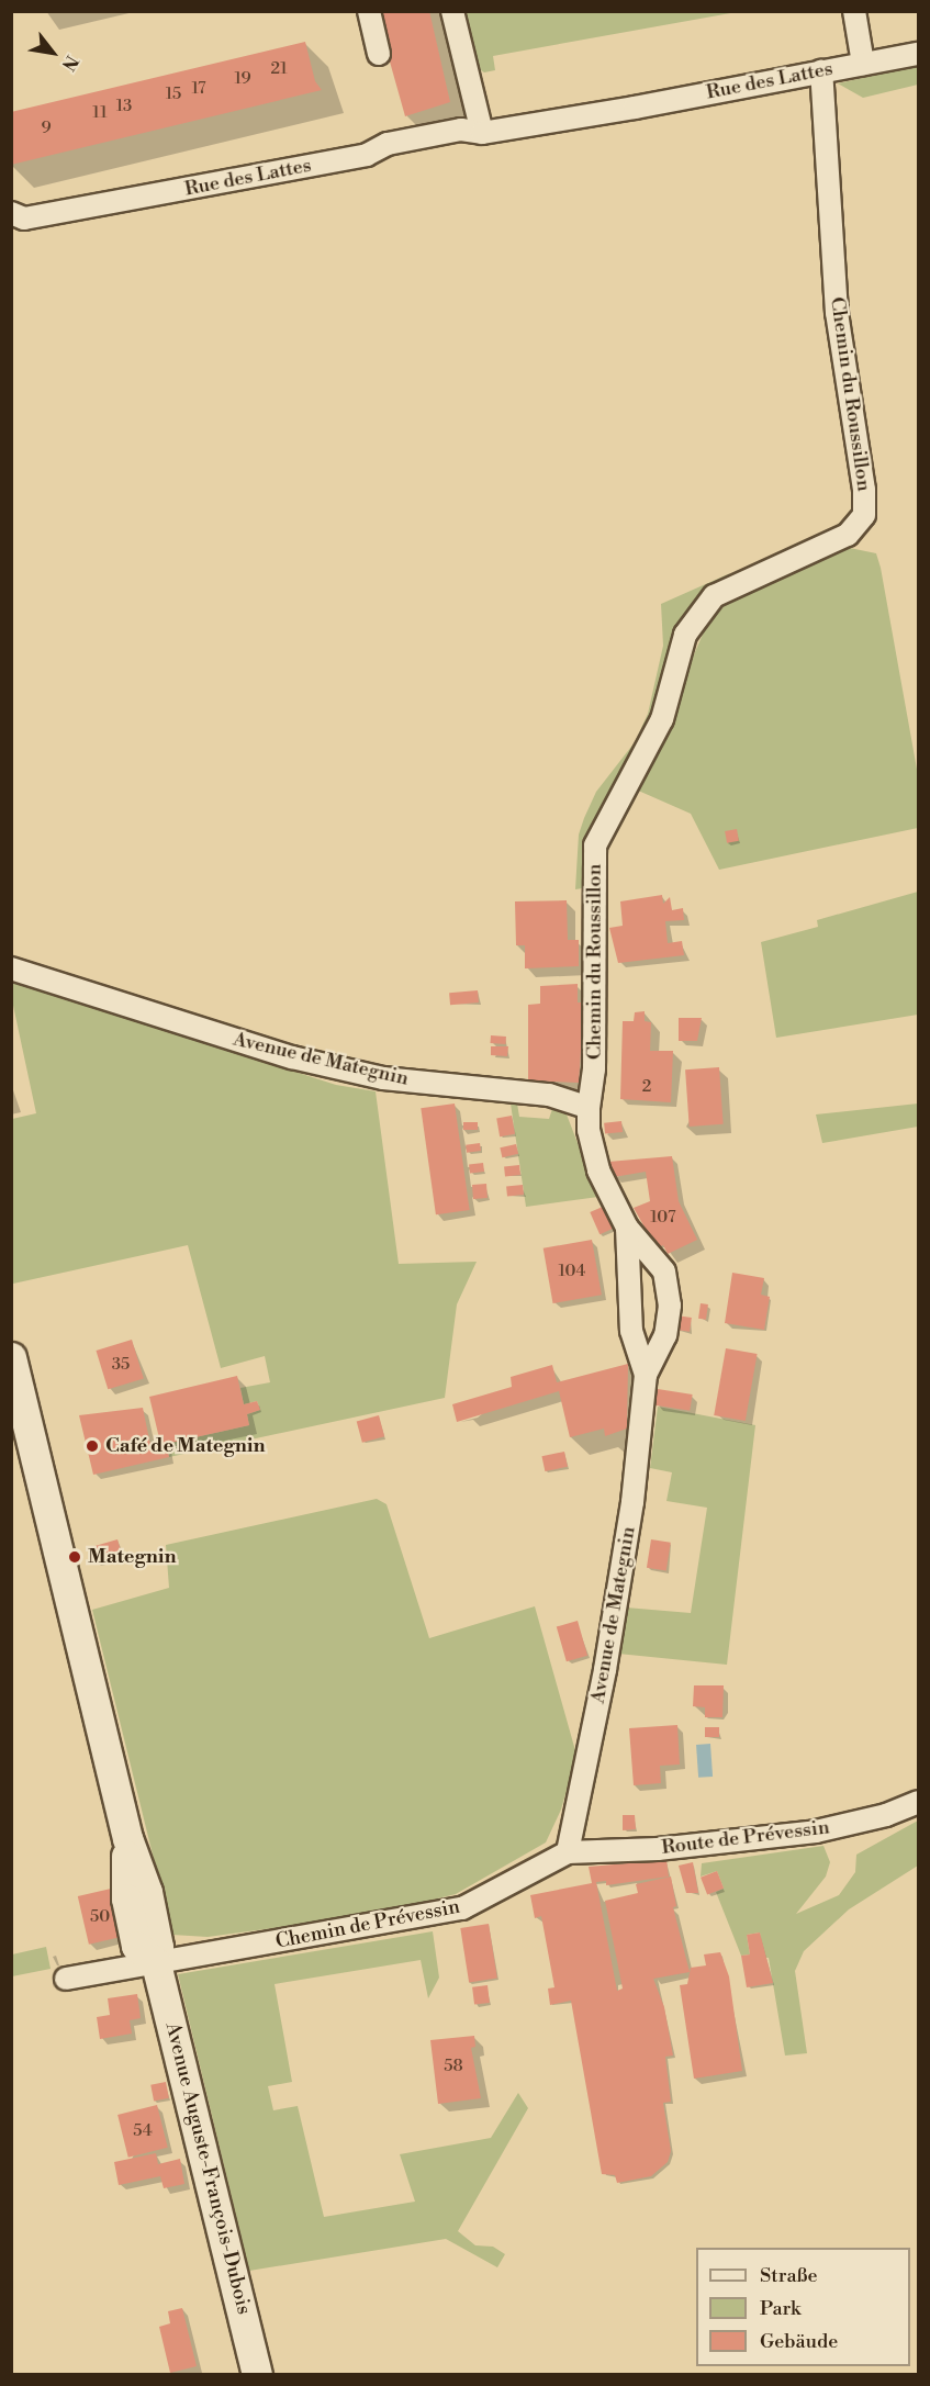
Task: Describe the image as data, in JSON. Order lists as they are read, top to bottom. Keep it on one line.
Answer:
{"streets":{"main road":["Avenue Auguste-François-Dubois"],"street":["Rue des Lattes","Chemin du Roussillon","Avenue de Mategnin","Route de Prévessin","Chemin de Prévessin"]},"crossings":[["Rue des Lattes","Chemin du Roussillon"],["Chemin du Roussillon","Avenue de Mategnin"],["Avenue de Mategnin","Route de Prévessin"],["Avenue de Mategnin","Chemin de Prévessin"],["Route de Prévessin","Chemin de Prévessin"],["Chemin de Prévessin","Avenue Auguste-François-Dubois"]],"places":["Café de Mategnin","Mategnin"],"house_numbers":["21","19","17","15","13","11","9","2","107","104","35","50","58","54"],"legend":["Straße","Park","Gebäude"],"north":"bottom right"}
